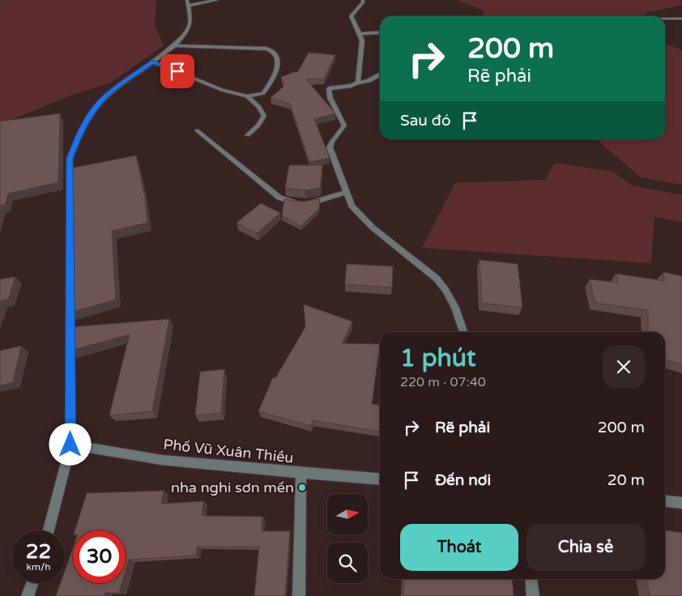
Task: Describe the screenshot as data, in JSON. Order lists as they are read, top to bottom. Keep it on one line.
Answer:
{"streets":{"street":["Phố Vũ Xuân Thiều"]},"places":["nha nghi sơn mến"],"north":"right","page":{"turn":["200 m","Rẽ phải"],"then":"Sau đó","heading":["1 phút","220 m · 07:40"],"list":[{"name":"Rẽ phải","value":"200 m"},{"name":"Đến nơi","value":"20 m"}],"buttons":["Thoát","Chia sẻ"],"speed":"22 km/h","limit":"30"}}
